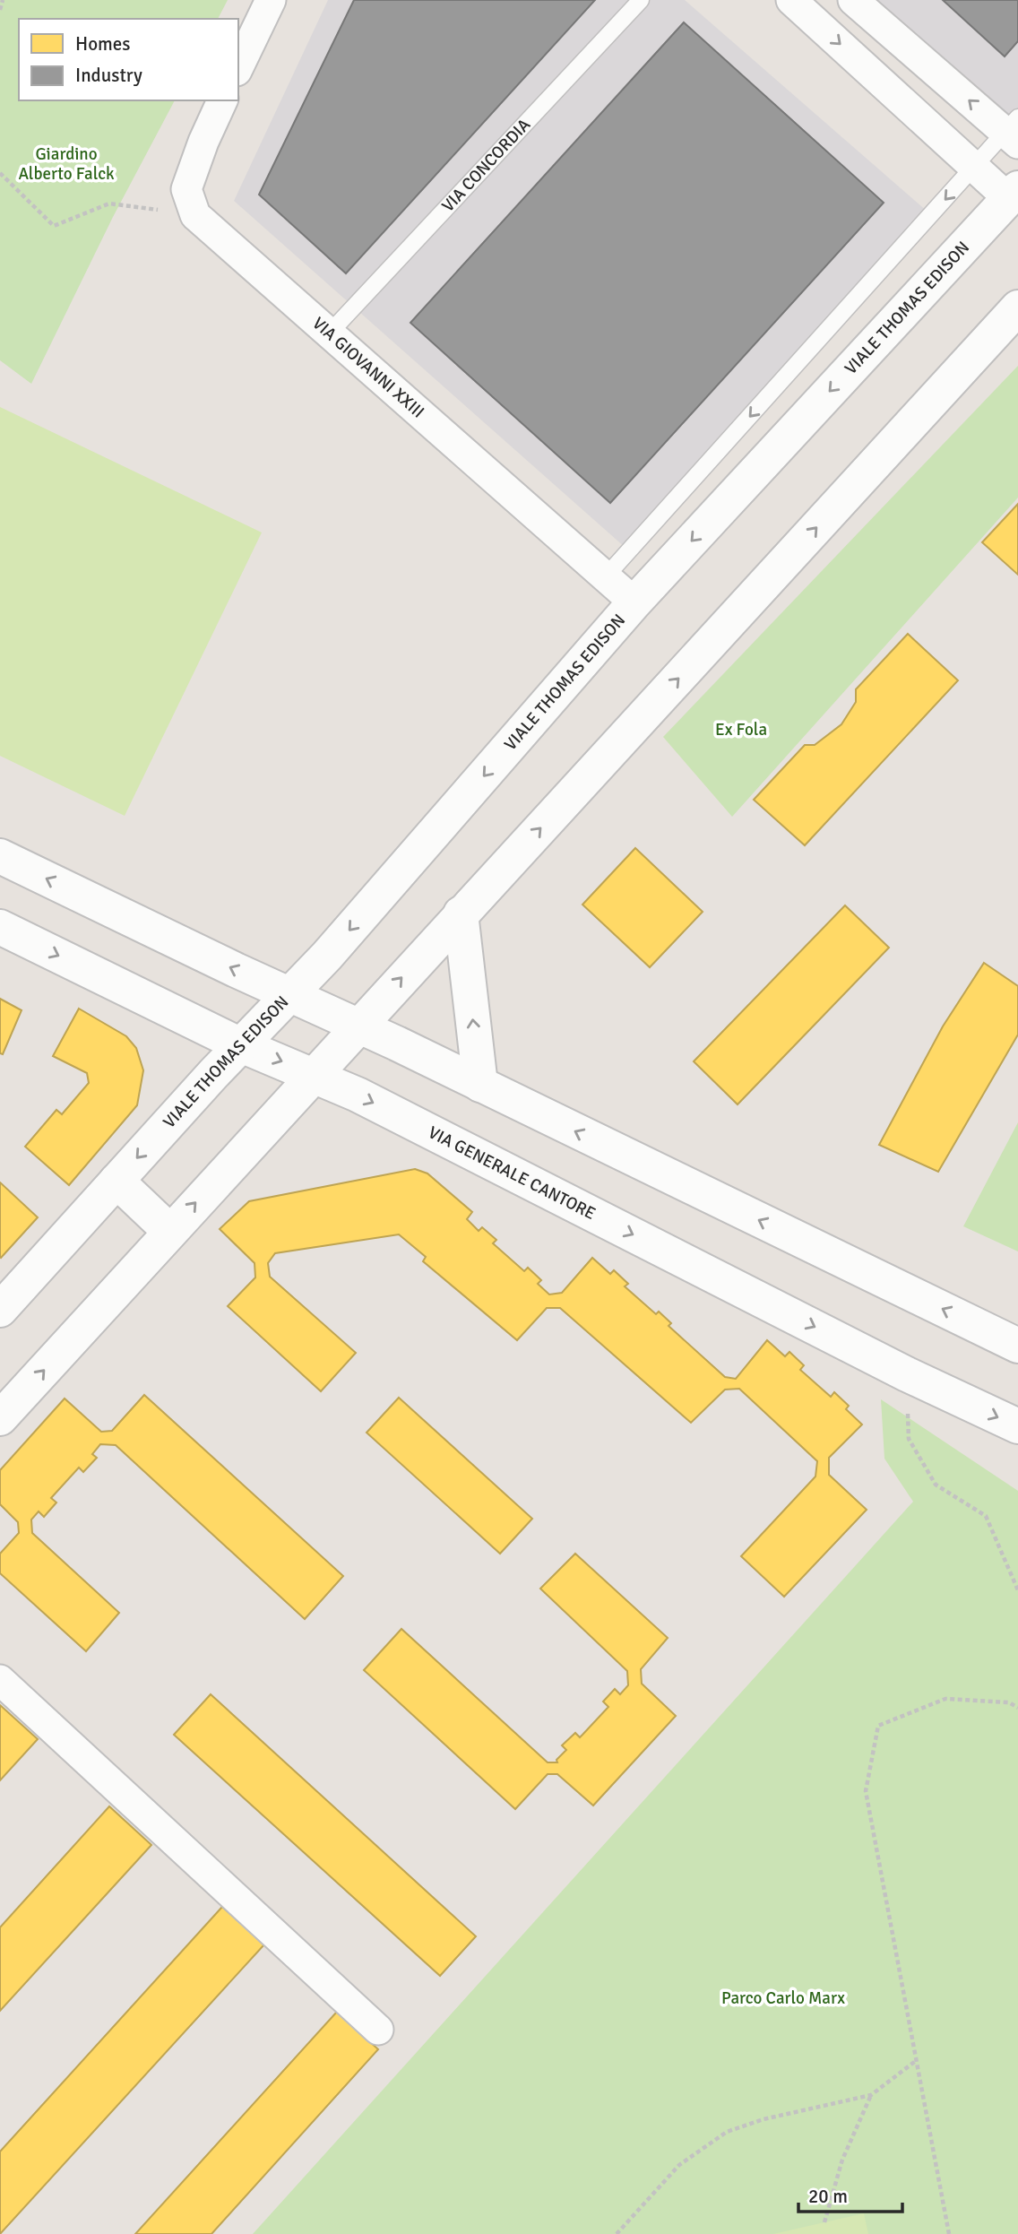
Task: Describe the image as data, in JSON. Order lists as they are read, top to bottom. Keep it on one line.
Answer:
{"streets":{"street":["VIALE THOMAS EDISON","VIA GIOVANNI XXIII","VIA GENERALE CANTORE"],"lane":["VIA CONCORDIA"]},"crossings":[["VIA CONCORDIA","VIA GIOVANNI XXIII"],["VIALE THOMAS EDISON","VIA GIOVANNI XXIII"],["VIALE THOMAS EDISON","VIA GENERALE CANTORE"]],"parks":["Giardino Alberto Falck","Ex Fola","Parco Carlo Marx"],"legend":["Homes","Industry"],"scale_bar":"20 m"}
